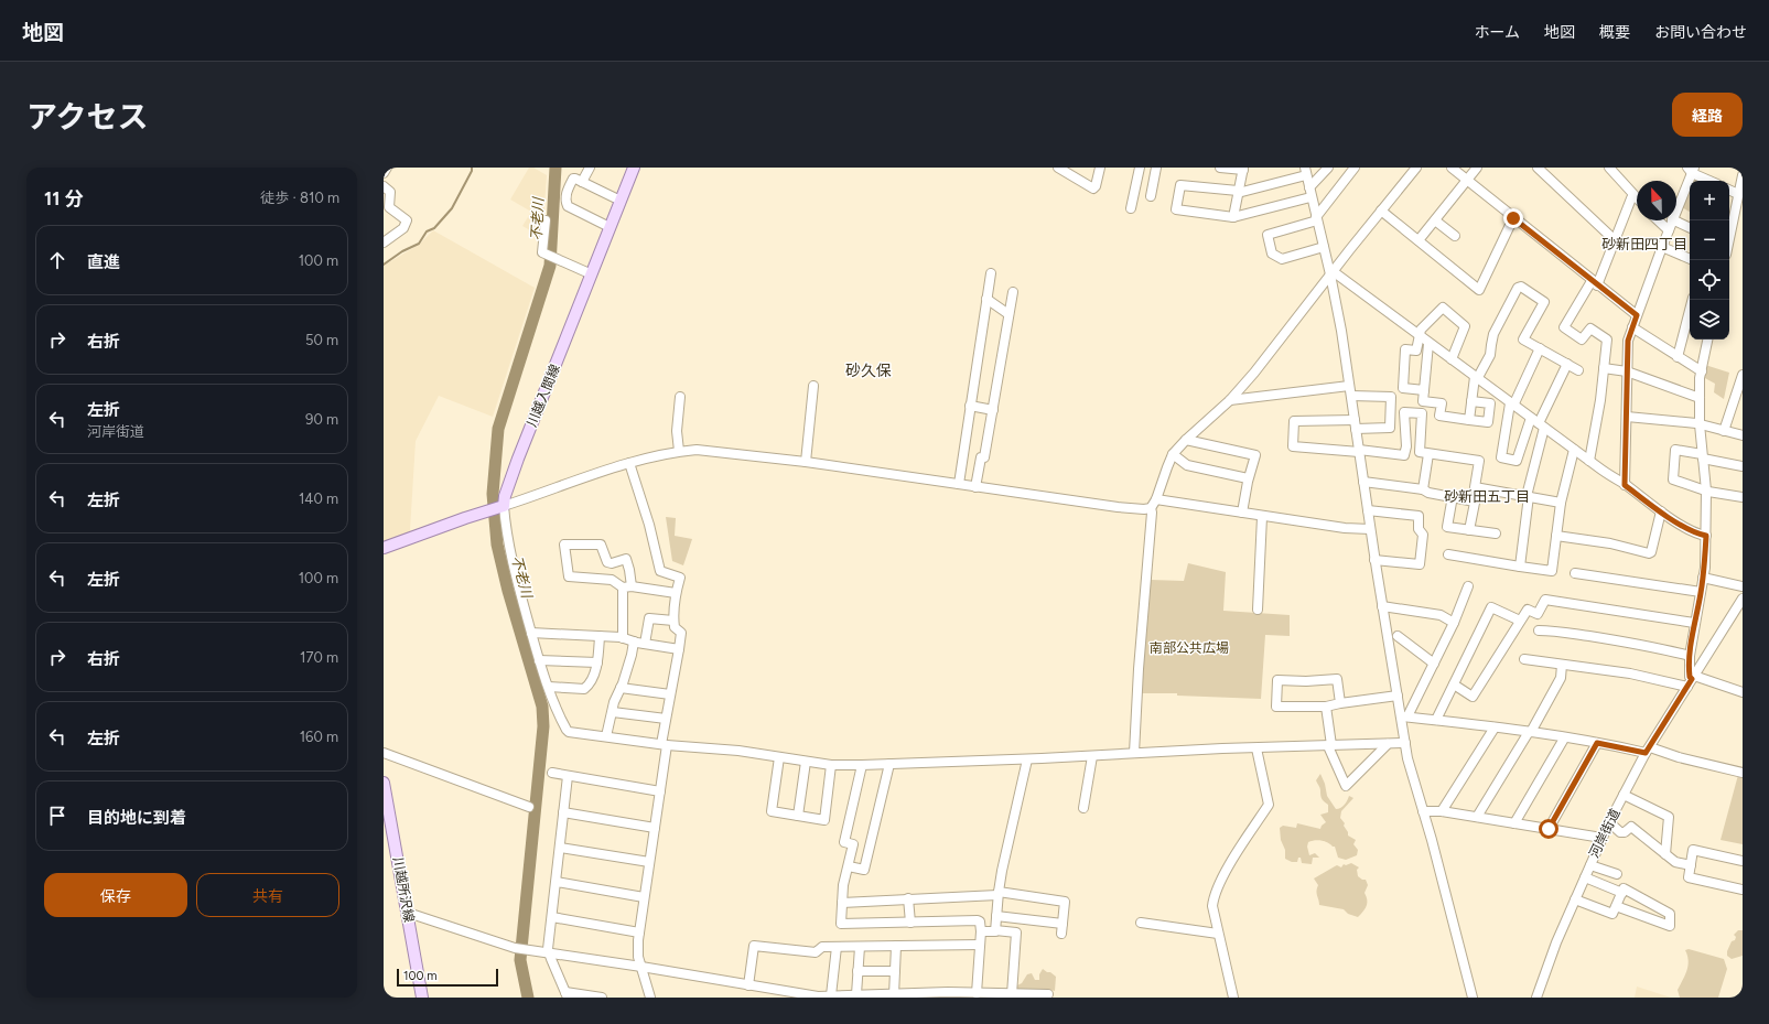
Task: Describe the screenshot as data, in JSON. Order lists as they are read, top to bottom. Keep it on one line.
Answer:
{"streets":{"main road":["川越入間線","川越所沢線"],"street":["河岸街道"]},"districts":["砂新田四丁目","砂久保","砂新田五丁目"],"water":["不老川"],"parks":["南部公共広場"],"scale_bar":"100 m","north":"top","page":{"header":"地図","nav":["ホーム","地図","概要","お問い合わせ"],"title":"アクセス","buttons":["経路",["保存","共有"]],"heading":["11 分","徒歩 · 810 m"],"map_buttons":["+","−"],"list":[["直進","100 m"],["右折","50 m"],["左折","河岸街道","90 m"],["左折","140 m"],["左折","100 m"],["右折","170 m"],["左折","160 m"],"目的地に到着"],"scale":"100 m"}}
